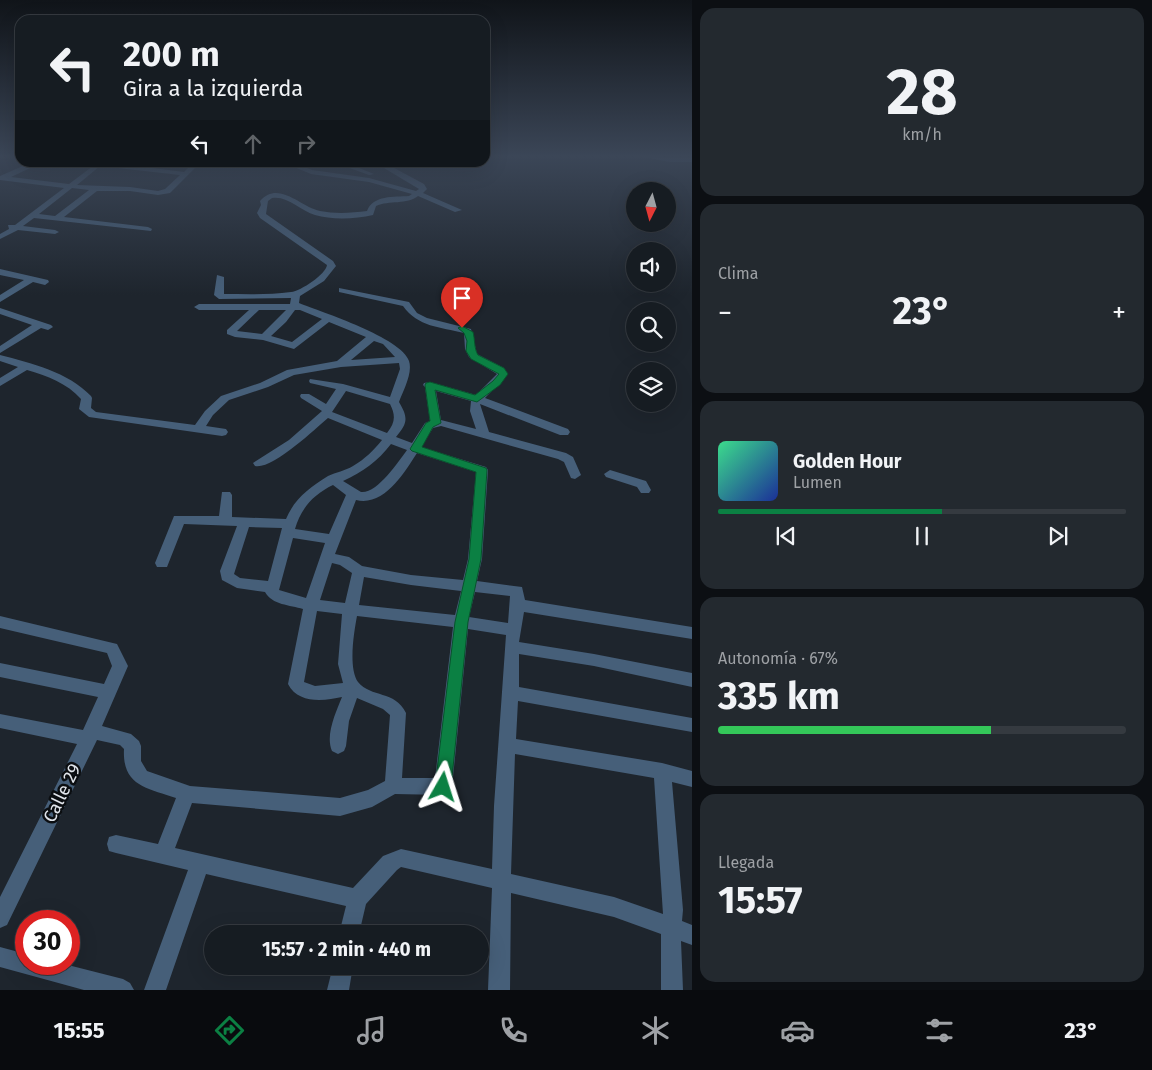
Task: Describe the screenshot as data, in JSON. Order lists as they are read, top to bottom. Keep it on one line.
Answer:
{"streets":{"street":["Calle 29"]},"north":"bottom","page":{"tile":[["28","km/h"],"Clima",["Autonomía · 67%","335 km"],["Llegada","15:57"]],"turn":["200 m","Gira a la izquierda"],"heat":["−","23°","+"],"song":["Golden Hour","Lumen"],"limit":"30","trip":"15:57 · 2 min · 440 m","tabs":["15:55","23°"]}}
